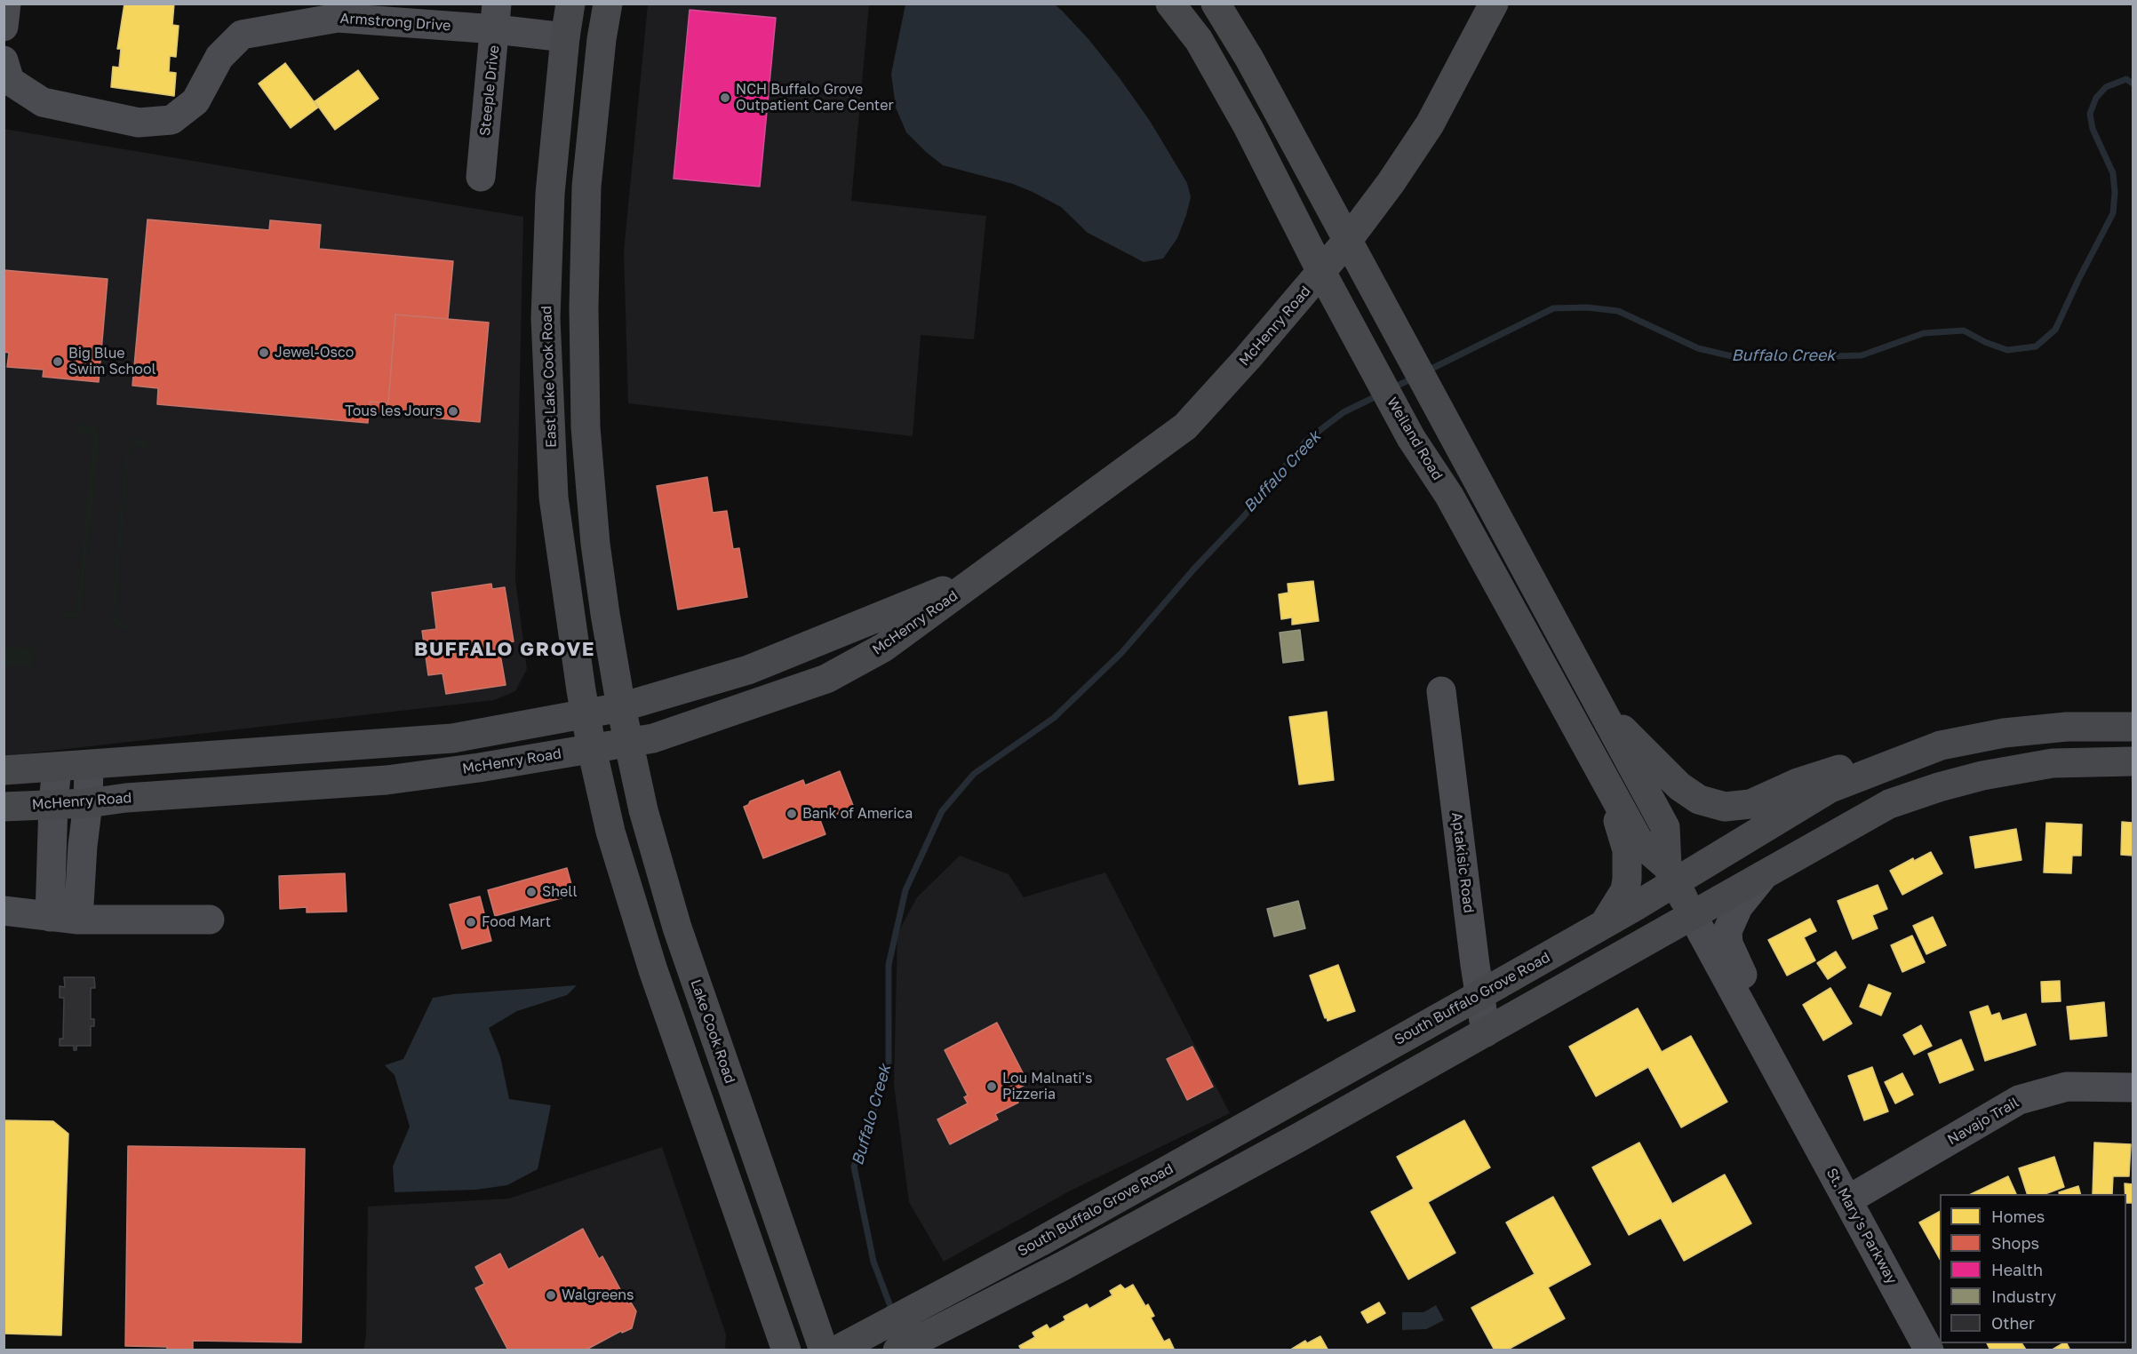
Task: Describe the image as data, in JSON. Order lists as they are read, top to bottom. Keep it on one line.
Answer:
{"streets":{"main road":["McHenry Road","East Lake Cook Road","Weiland Road","South Buffalo Grove Road","Lake Cook Road"],"street":["Armstrong Drive","Steeple Drive","Aptakisic Road","Navajo Trail","St. Mary's Parkway"]},"crossings":[["Armstrong Drive","Steeple Drive"],["Armstrong Drive","East Lake Cook Road"],["McHenry Road","East Lake Cook Road"],["McHenry Road","Weiland Road"],["McHenry Road","Lake Cook Road"],["Weiland Road","South Buffalo Grove Road"],["Aptakisic Road","South Buffalo Grove Road"],["Navajo Trail","St. Mary's Parkway"]],"districts":["BUFFALO GROVE"],"water":["Buffalo Creek"],"places":["NCH Buffalo Grove Outpatient Care Center","Jewel-Osco","Big Blue Swim School","Tous les Jours","Bank of America","Shell","Food Mart","Lou Malnati's Pizzeria","Walgreens"],"legend":["Homes","Shops","Health","Industry","Other"]}
